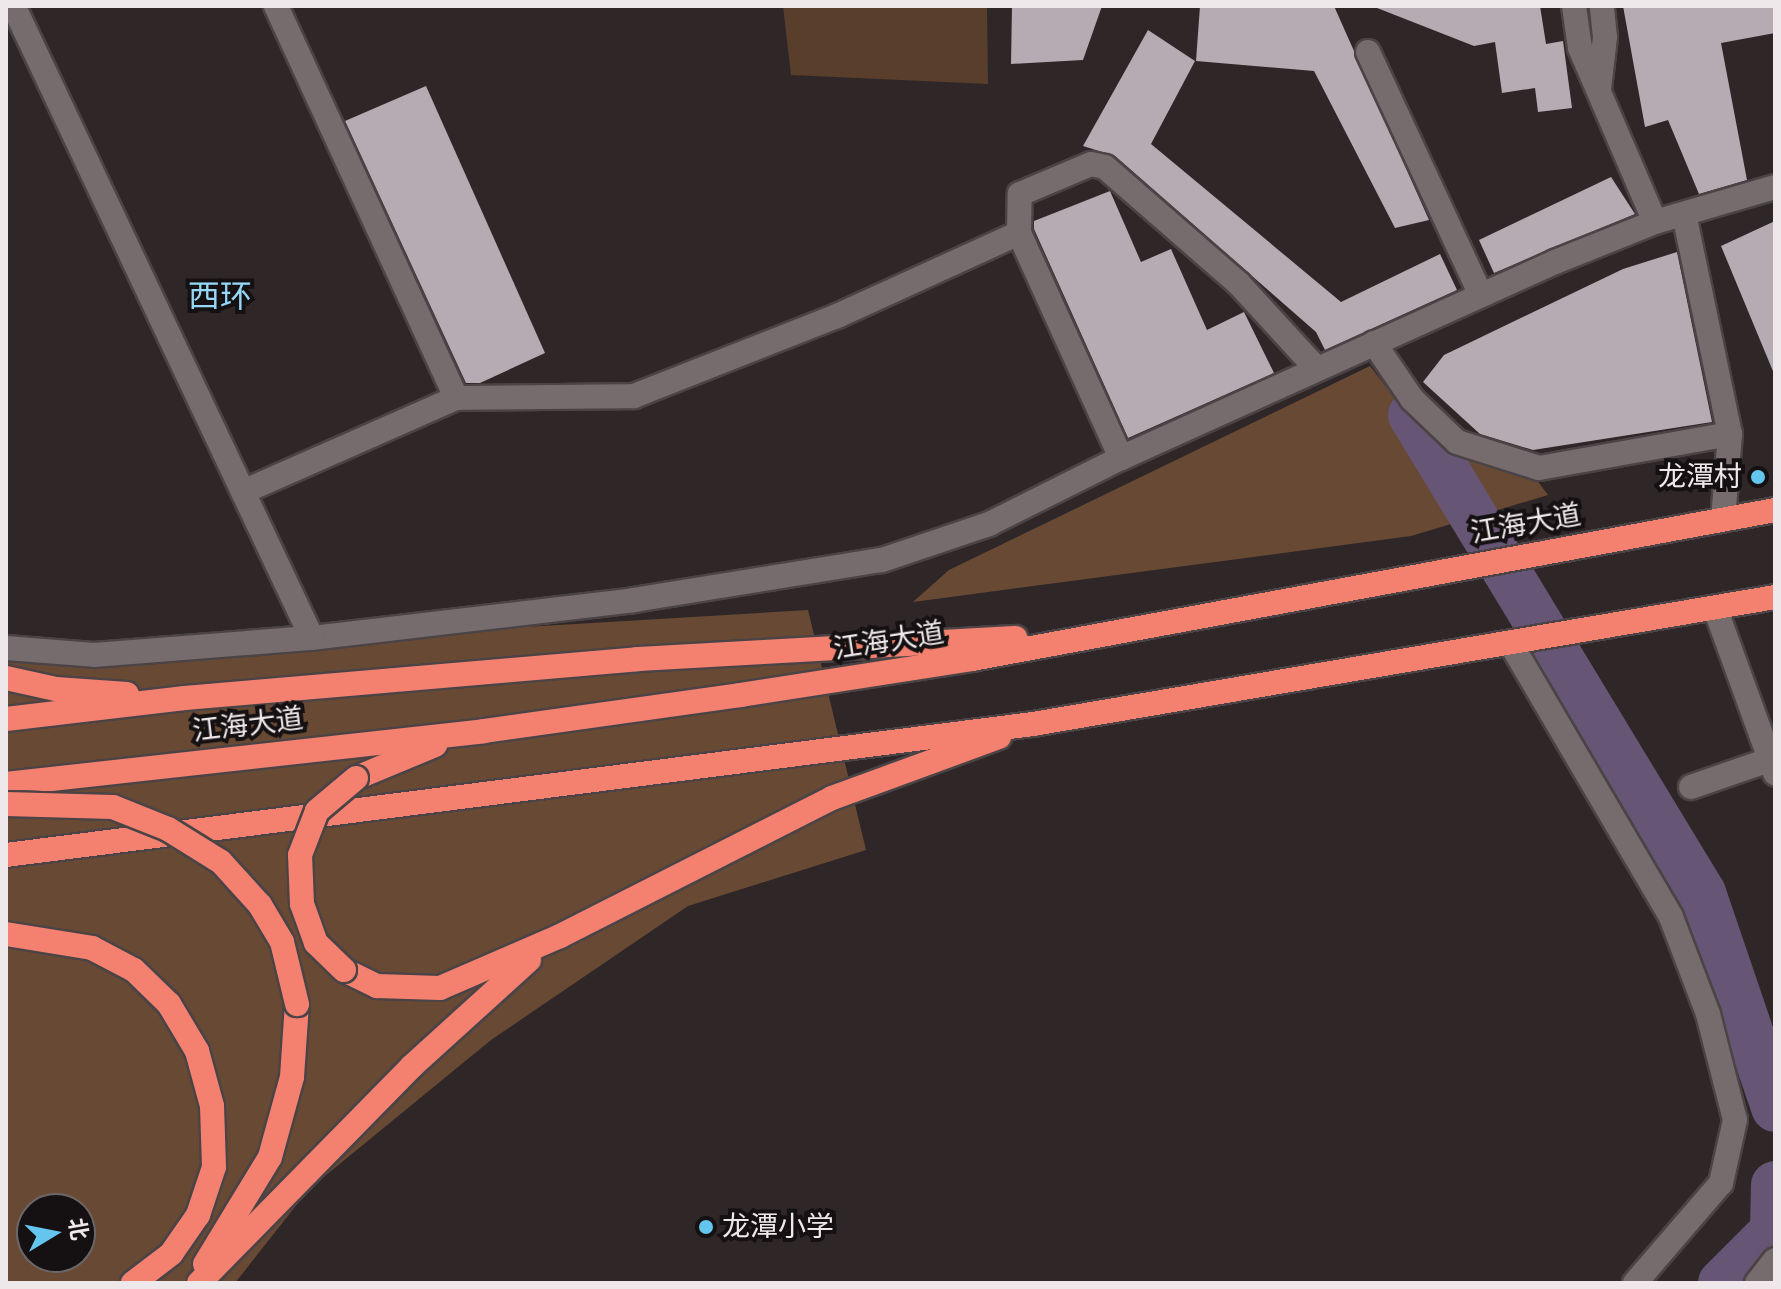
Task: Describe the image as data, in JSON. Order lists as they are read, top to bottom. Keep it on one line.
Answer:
{"streets":{"highway":["江海大道"]},"districts":["西环"],"places":["龙潭村","龙潭小学"],"north":"right"}
